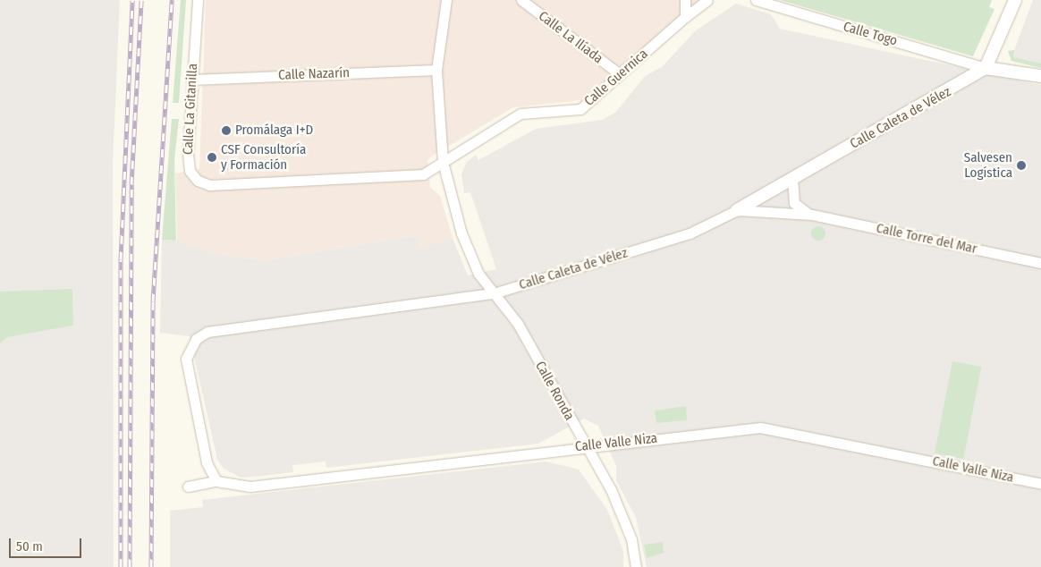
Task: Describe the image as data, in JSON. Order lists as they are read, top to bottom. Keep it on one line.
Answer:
{"streets":{"street":["Calle Togo","Calle La Ilíada","Calle Nazarín","Calle Guernica","Calle La Gitanilla","Calle Caleta de Vélez","Calle Torre del Mar","Calle Ronda","Calle Valle Niza"]},"crossings":[["Calle Togo","Calle Caleta de Vélez"],["Calle La Ilíada","Calle Guernica"],["Calle Nazarín","Calle La Gitanilla"],["Calle Nazarín","Calle Ronda"],["Calle Guernica","Calle La Gitanilla"],["Calle Guernica","Calle Ronda"],["Calle La Gitanilla","Calle Ronda"],["Calle Caleta de Vélez","Calle Torre del Mar"],["Calle Caleta de Vélez","Calle Ronda"],["Calle Caleta de Vélez","Calle Valle Niza"],["Calle Ronda","Calle Valle Niza"]],"places":["Promálaga I+D","CSF Consultoría y Formación","Salvesen Logística"],"scale_bar":"50 m"}
